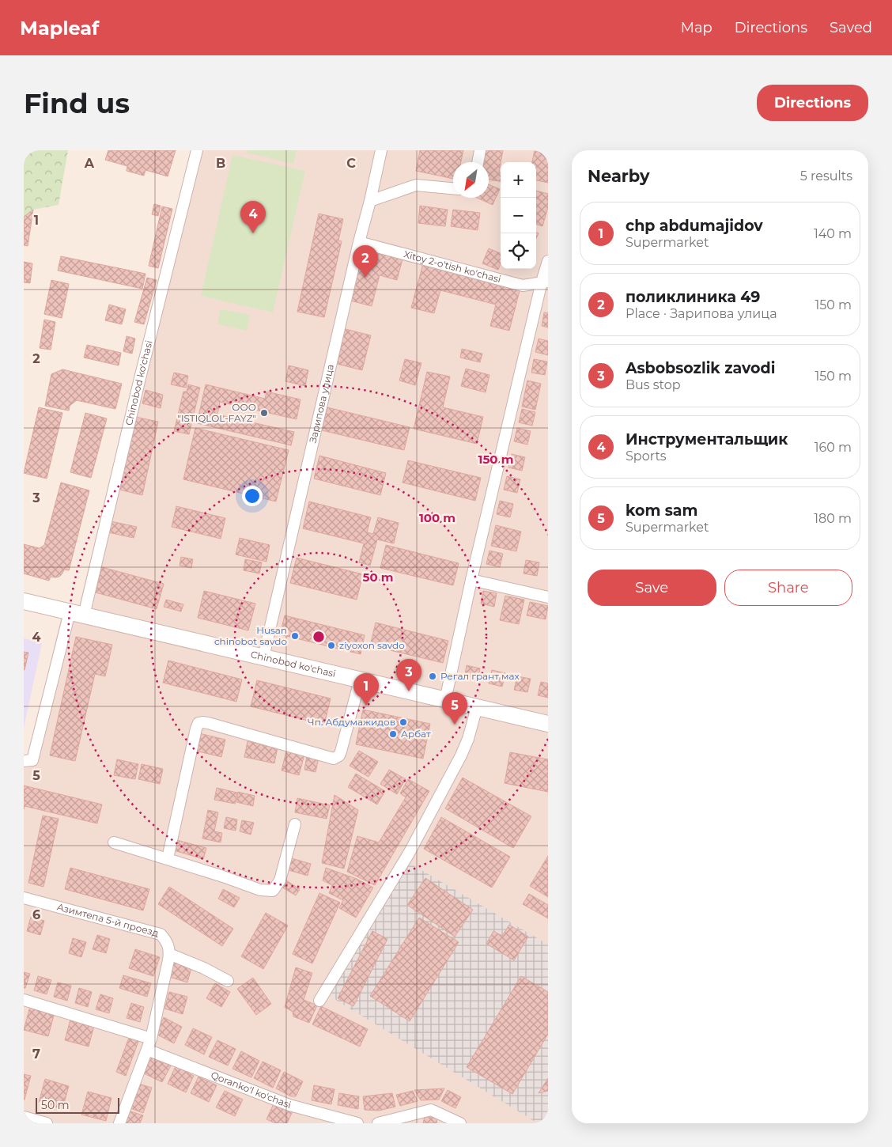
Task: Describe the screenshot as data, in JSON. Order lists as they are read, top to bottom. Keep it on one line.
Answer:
{"streets":{"main road":["Chinobod ko'chasi"],"street":["Xitoy 2-o'tish ko'chasi","Зарипова улица","Азимтепа 5-й проезд","Qoranko'l ko'chasi"]},"crossings":[["Xitoy 2-o'tish ko'chasi","Зарипова улица"],["Chinobod ko'chasi","Зарипова улица"]],"places":["ООО \"ISTIQLOL-FAYZ\"","Husan chinobot savdo","ziyoxon savdo","Регал грант мах","Чп. Абдумажидов","Арбат"],"scale_bar":"50 m","north":"bottom left","page":{"header":"Mapleaf","nav":["Map","Directions","Saved"],"buttons":["Directions",["Save","Share"]],"title":"Find us","heading":["Nearby","5 results"],"map_buttons":["+","−"],"pins":["4","2","3","1","5"],"list":[{"mark":"1","name":"chp abdumajidov","note":"Supermarket","value":"140 m"},{"mark":"2","name":"поликлиника 49","note":"Place · Зарипова улица","value":"150 m"},{"mark":"3","name":"Asbobsozlik zavodi","note":"Bus stop","value":"150 m"},{"mark":"4","name":"Инструментальщик","note":"Sports","value":"160 m"},{"mark":"5","name":"kom sam","note":"Supermarket","value":"180 m"}],"scale":"50 m"},"grid":{"columns":["A","B","C"],"rows":["1","2","3","4","5","6","7"]},"rings":["150 m","100 m","50 m"]}
